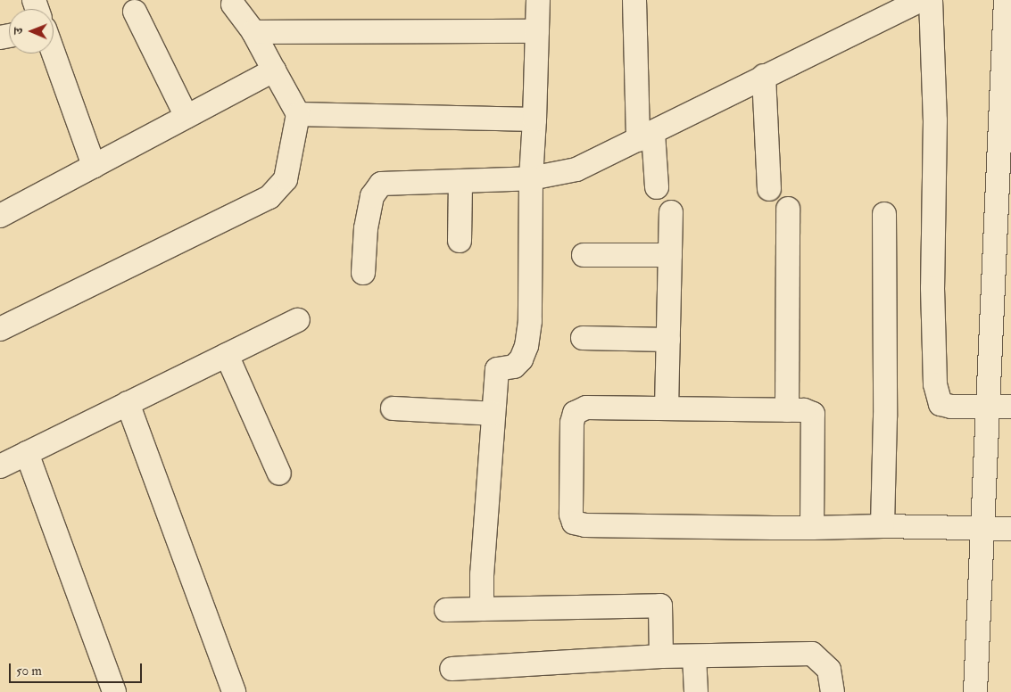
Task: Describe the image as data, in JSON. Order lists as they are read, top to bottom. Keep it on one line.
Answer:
{"scale_bar":"50 m","north":"left"}
